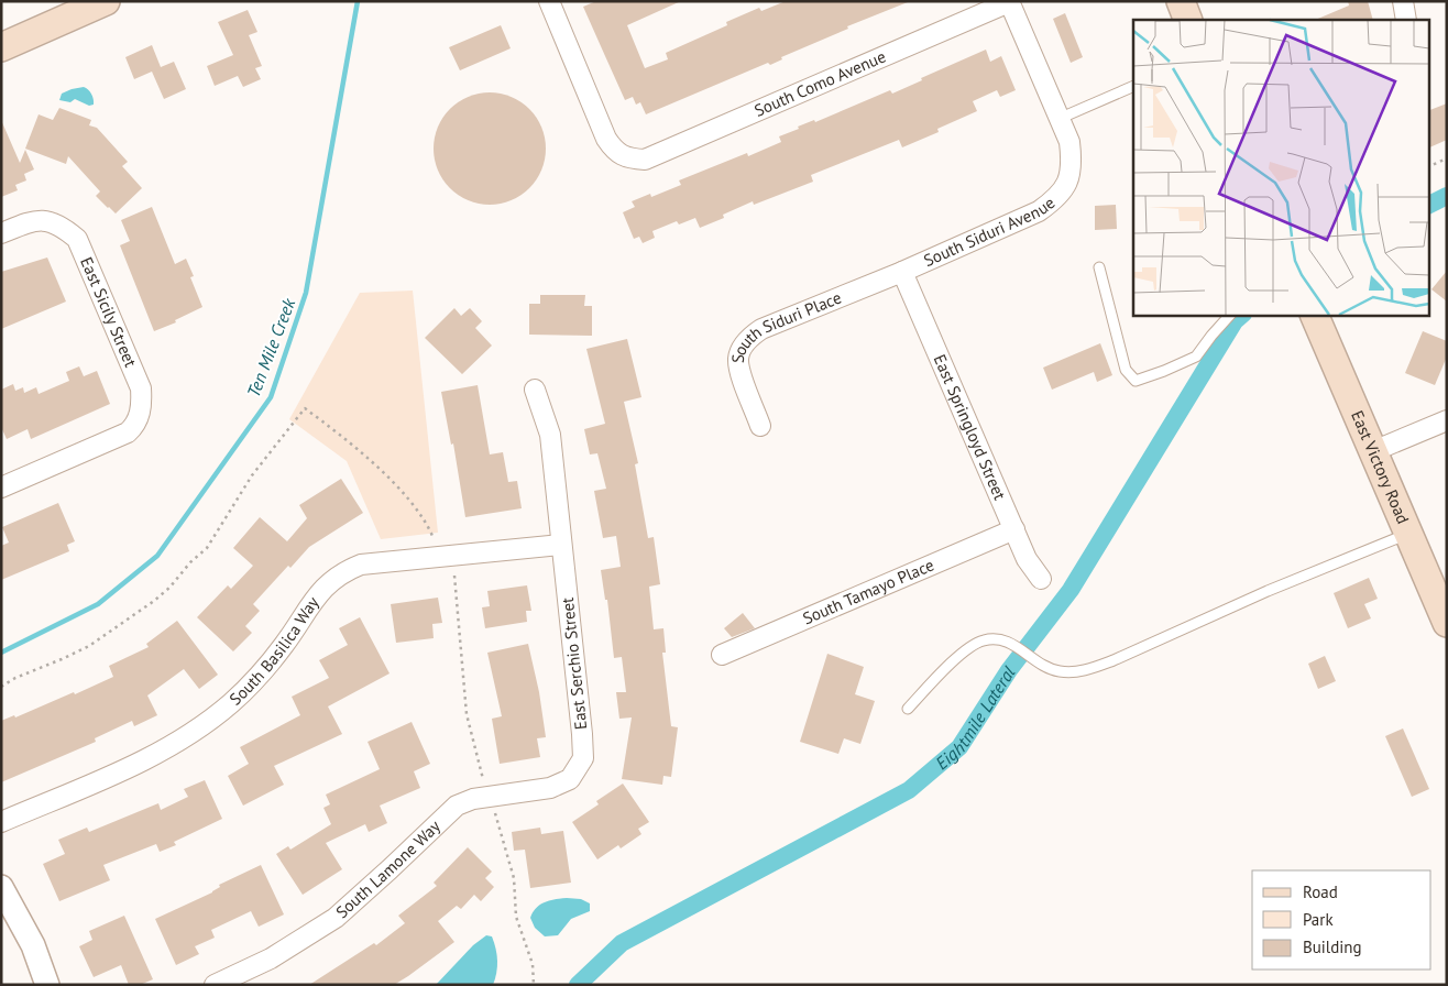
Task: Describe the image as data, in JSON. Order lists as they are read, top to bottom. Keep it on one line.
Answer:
{"streets":{"main road":["East Victory Road"],"street":["South Como Avenue","South Siduri Avenue","East Sicily Street","South Siduri Place","East Springloyd Street","South Tamayo Place","South Basilica Way","East Serchio Street","South Lamone Way"]},"crossings":[["South Siduri Avenue","South Siduri Place"],["South Siduri Avenue","East Springloyd Street"],["South Siduri Place","East Springloyd Street"],["East Springloyd Street","South Tamayo Place"],["South Basilica Way","East Serchio Street"],["East Serchio Street","South Lamone Way"]],"water":["Ten Mile Creek","Eightmile Lateral"],"legend":["Road","Park","Building"]}
